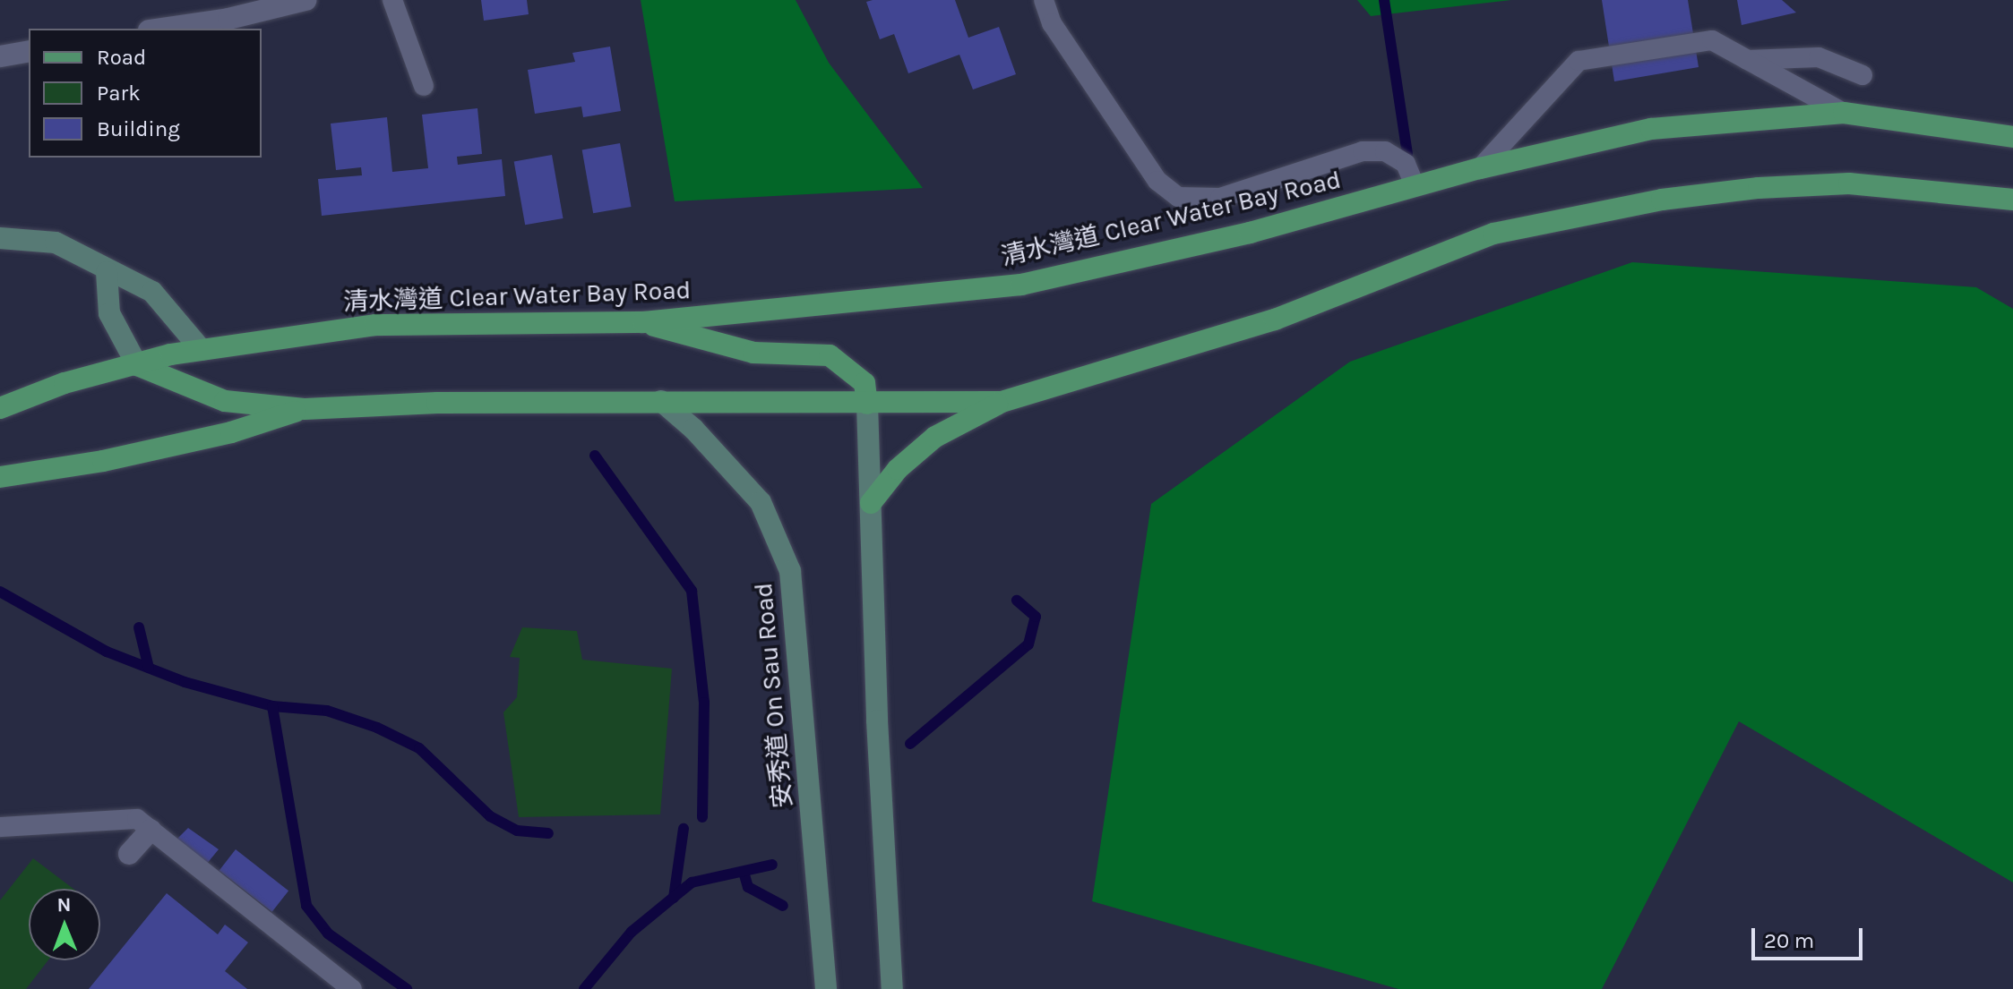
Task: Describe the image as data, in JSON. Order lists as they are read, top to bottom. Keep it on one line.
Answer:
{"streets":{"main road":["清水灣道 Clear Water Bay Road","安秀道 On Sau Road"]},"legend":["Road","Park","Building"],"scale_bar":"20 m","north":"top"}
